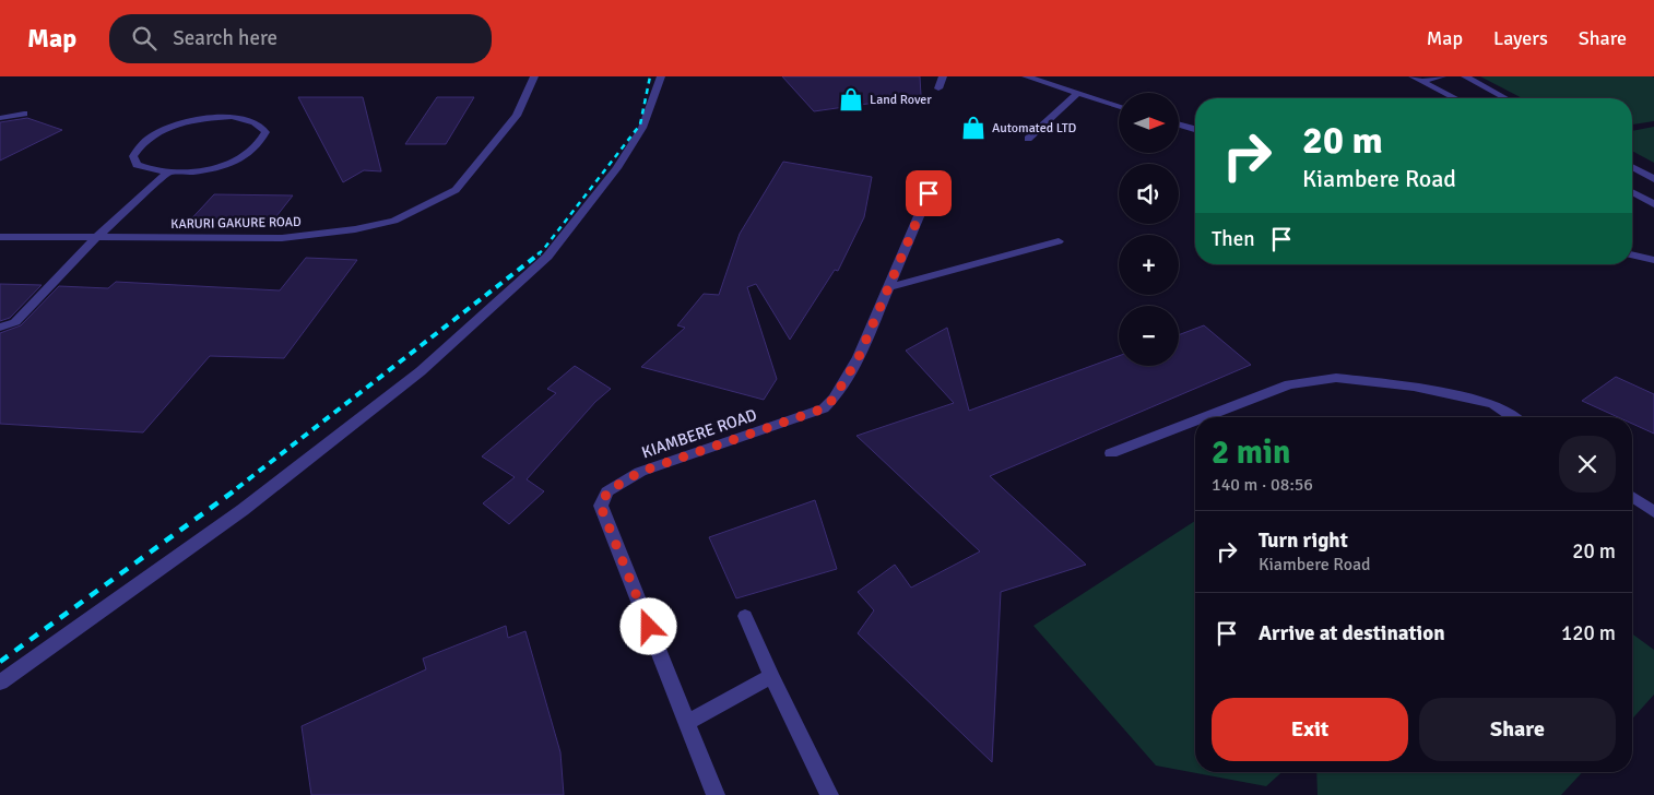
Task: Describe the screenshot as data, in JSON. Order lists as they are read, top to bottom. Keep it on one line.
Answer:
{"streets":{"street":["KARURI GAKURE ROAD","KIAMBERE ROAD"]},"places":{"shop":["Land Rover","Automated LTD"]},"north":"right","page":{"header":"Map","search":"Search here","nav":["Map","Layers","Share"],"map_buttons":["+","−"],"turn":["20 m","Kiambere Road"],"then":"Then","heading":["2 min","140 m · 08:56"],"list":[{"name":"Turn right","note":"Kiambere Road","value":"20 m"},{"name":"Arrive at destination","value":"120 m"}],"buttons":["Exit","Share"]}}
